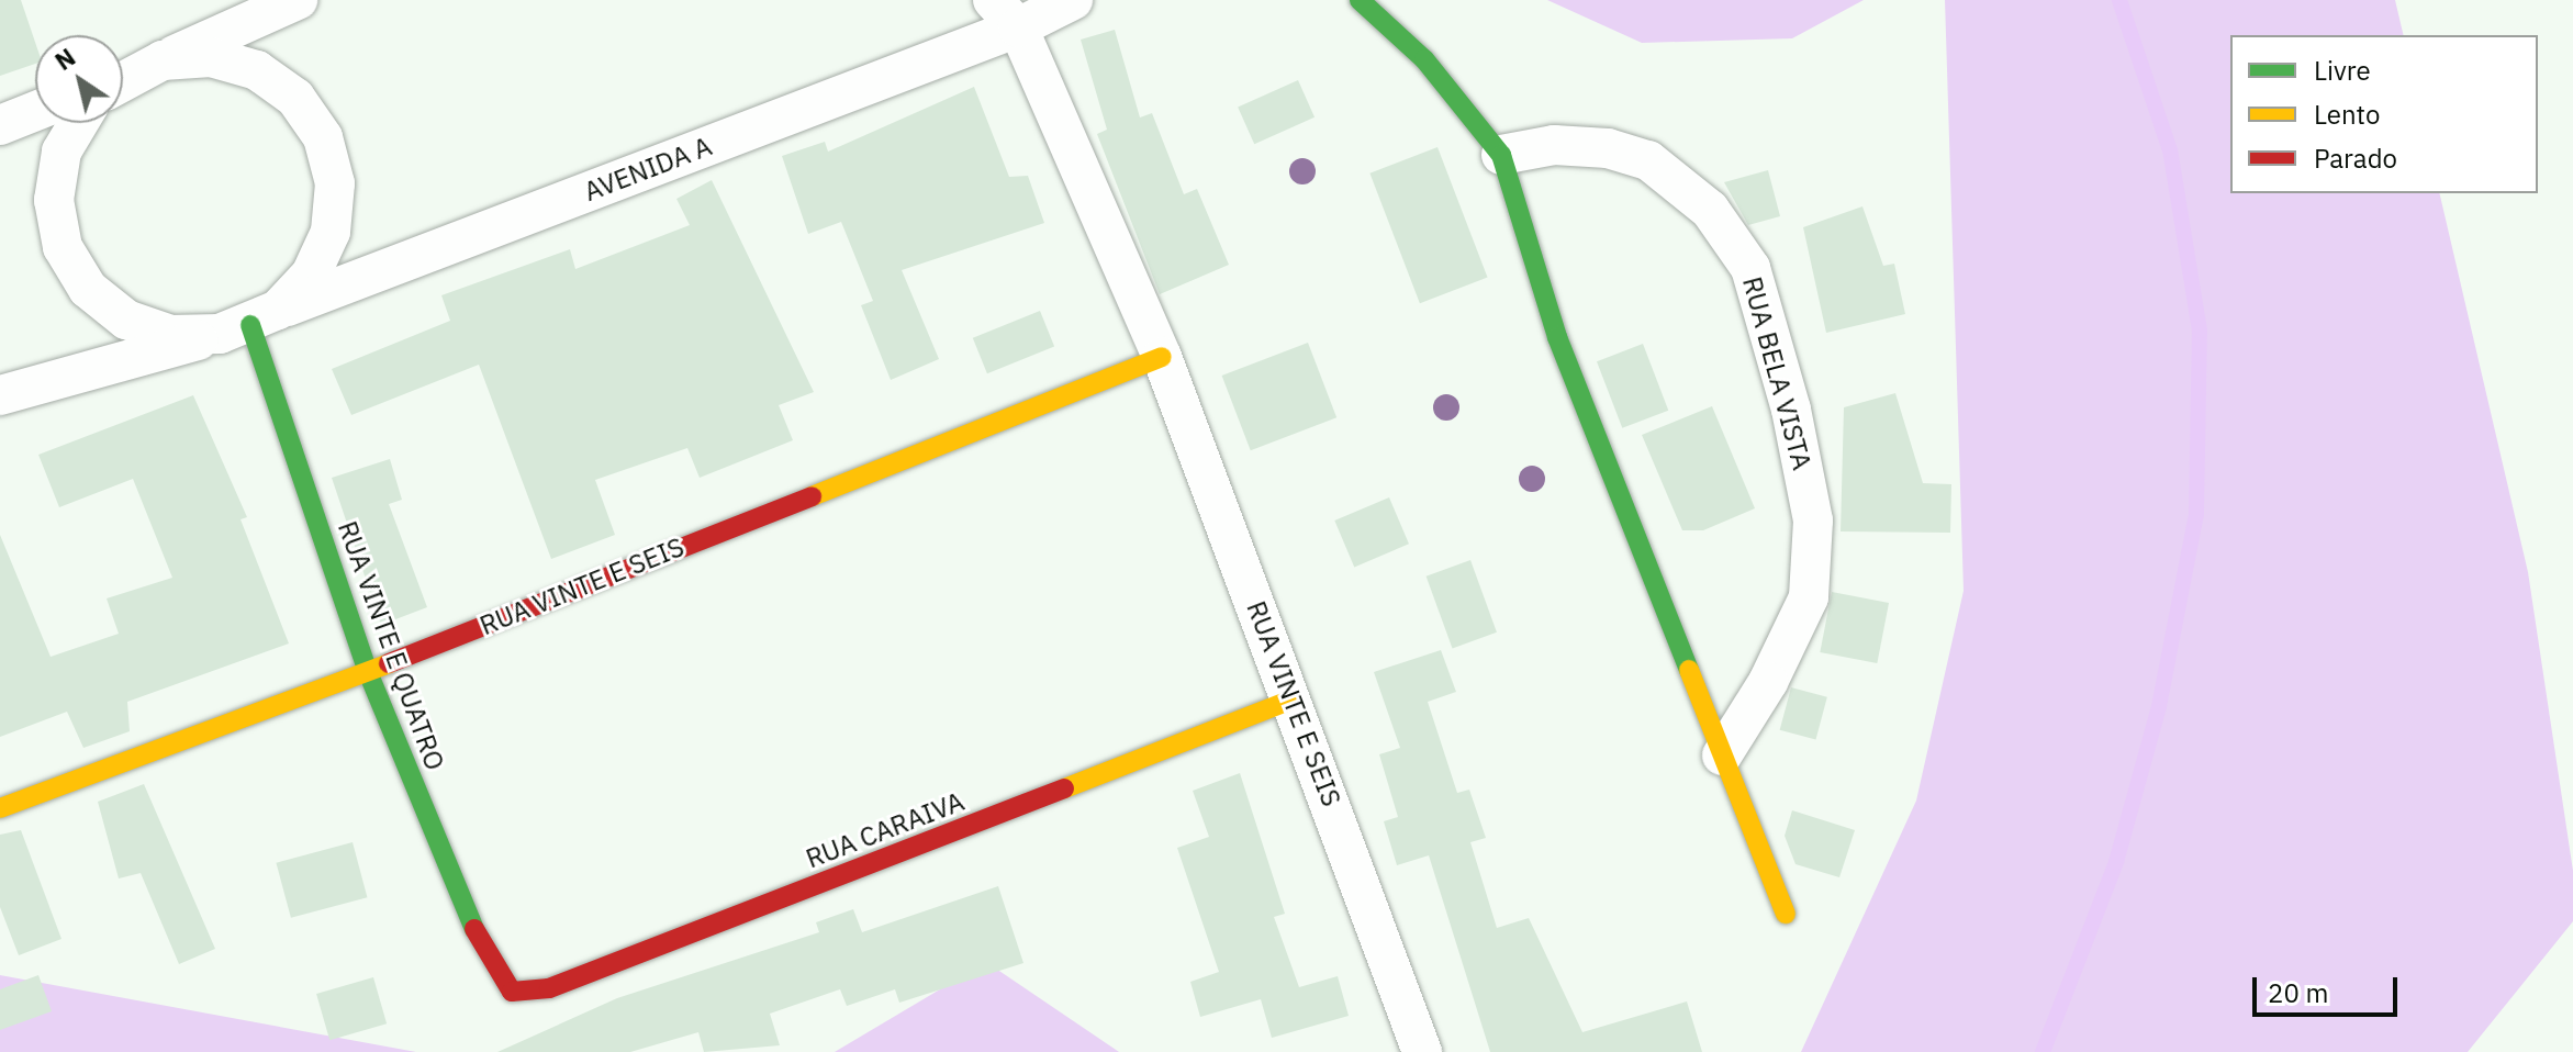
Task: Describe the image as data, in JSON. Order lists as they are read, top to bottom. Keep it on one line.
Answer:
{"streets":{"street":["AVENIDA A","RUA BELA VISTA","RUA VINTE E SEIS","RUA VINTE E QUATRO","RUA CARAIVA"]},"crossings":[["AVENIDA A","RUA VINTE E SEIS"],["AVENIDA A","RUA VINTE E QUATRO"],["RUA VINTE E SEIS","RUA VINTE E QUATRO"],["RUA VINTE E SEIS","RUA CARAIVA"],["RUA VINTE E QUATRO","RUA CARAIVA"]],"legend":["Livre","Lento","Parado"],"scale_bar":"20 m","north":"top left"}
